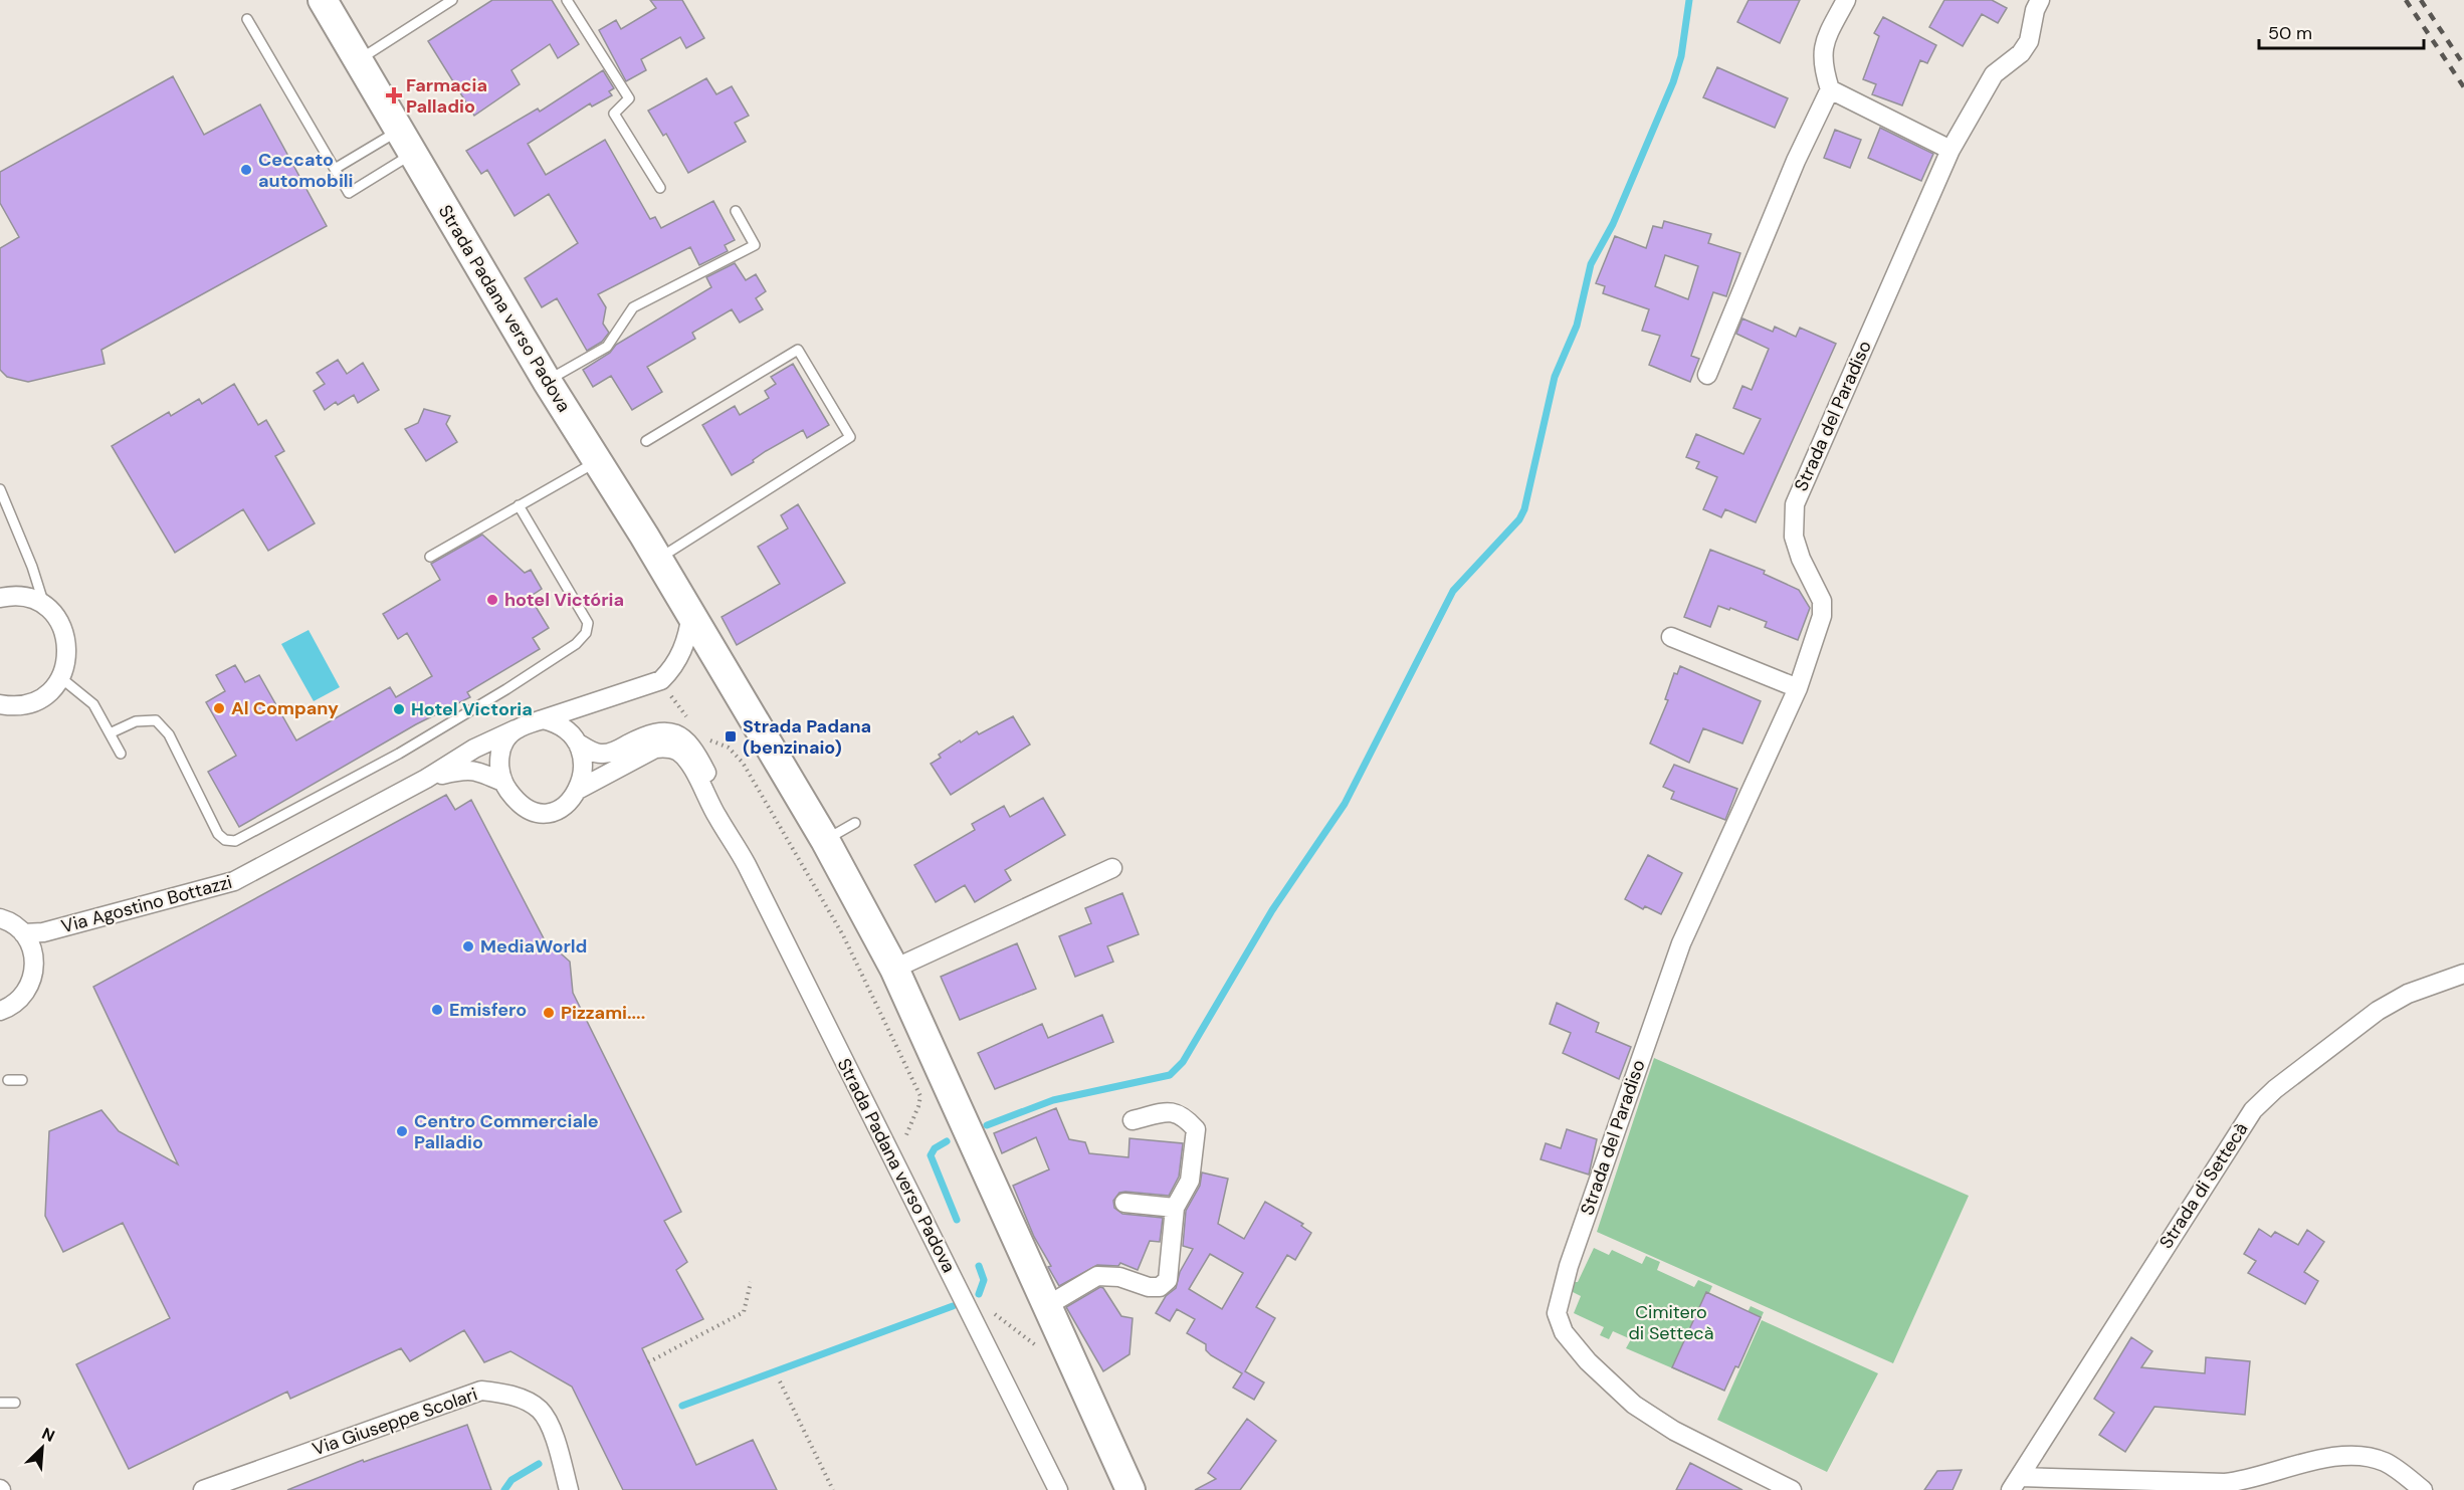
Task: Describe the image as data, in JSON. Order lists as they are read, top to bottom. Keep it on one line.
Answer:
{"streets":{"main road":["Strada Padana verso Padova"],"street":["Strada del Paradiso","Via Agostino Bottazzi","Strada di Settecà","Via Giuseppe Scolari"]},"crossings":[["Strada Padana verso Padova","Via Agostino Bottazzi"]],"parks":["Cimitero di Settecà"],"places":{"health":["Farmacia Palladio"],"other":["Ceccato automobili","hotel Victória","Al Company","Hotel Victoria","MediaWorld","Emisfero","Pizzami....","Centro Commerciale Palladio"],"transit":["Strada Padana (benzinaio)"]},"scale_bar":"50 m","north":"top right"}
